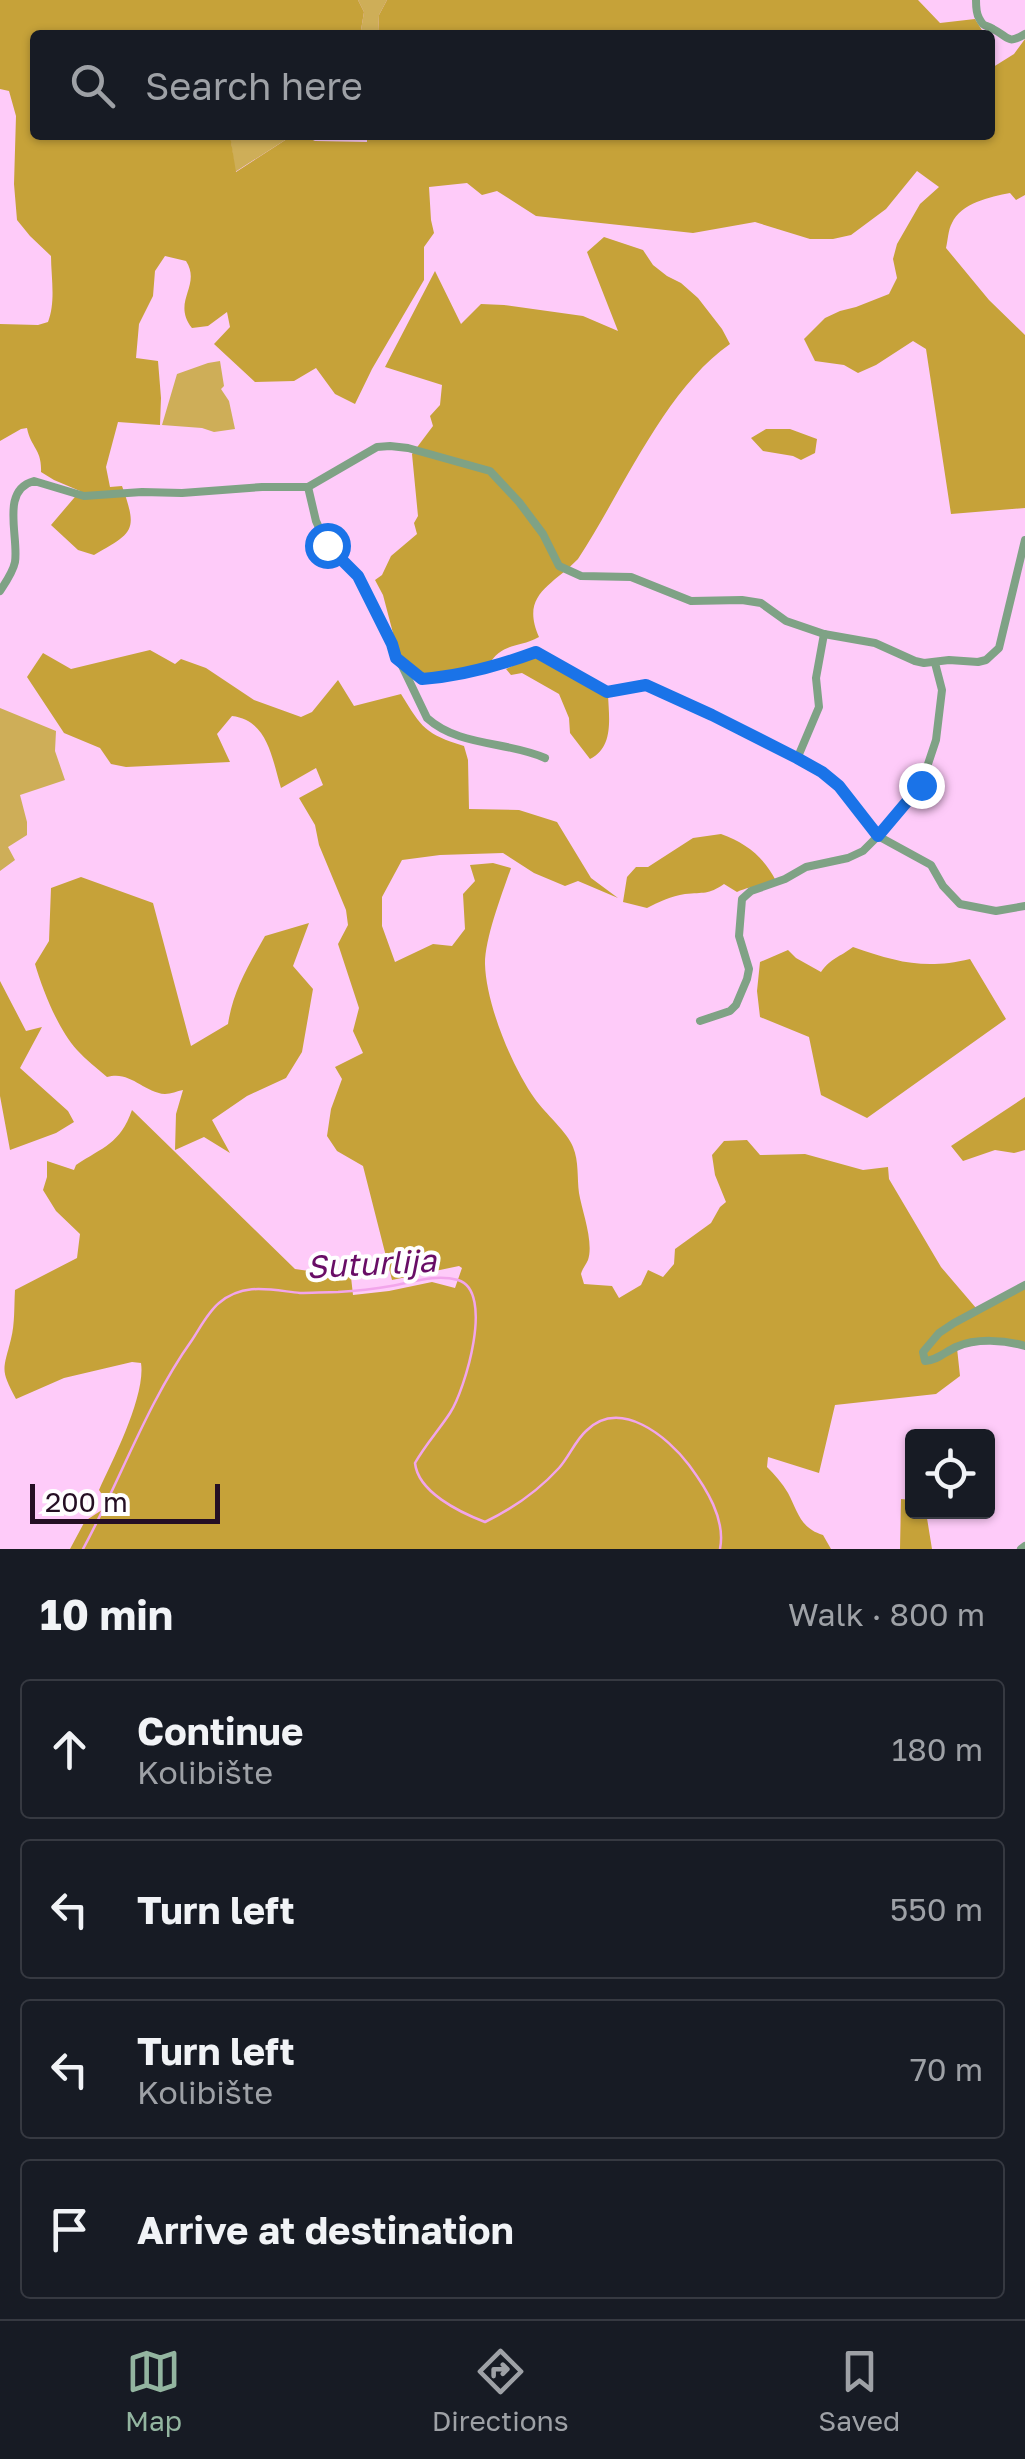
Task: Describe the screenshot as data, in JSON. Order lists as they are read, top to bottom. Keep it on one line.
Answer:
{"water":["Suturlija"],"scale_bar":"200 m","page":{"search":"Search here","scale":"200 m","heading":["10 min","Walk · 800 m"],"list":[["Continue","Kolibište","180 m"],["Turn left","550 m"],["Turn left","Kolibište","70 m"],"Arrive at destination"],"nav":["Map","Directions","Saved"]}}
